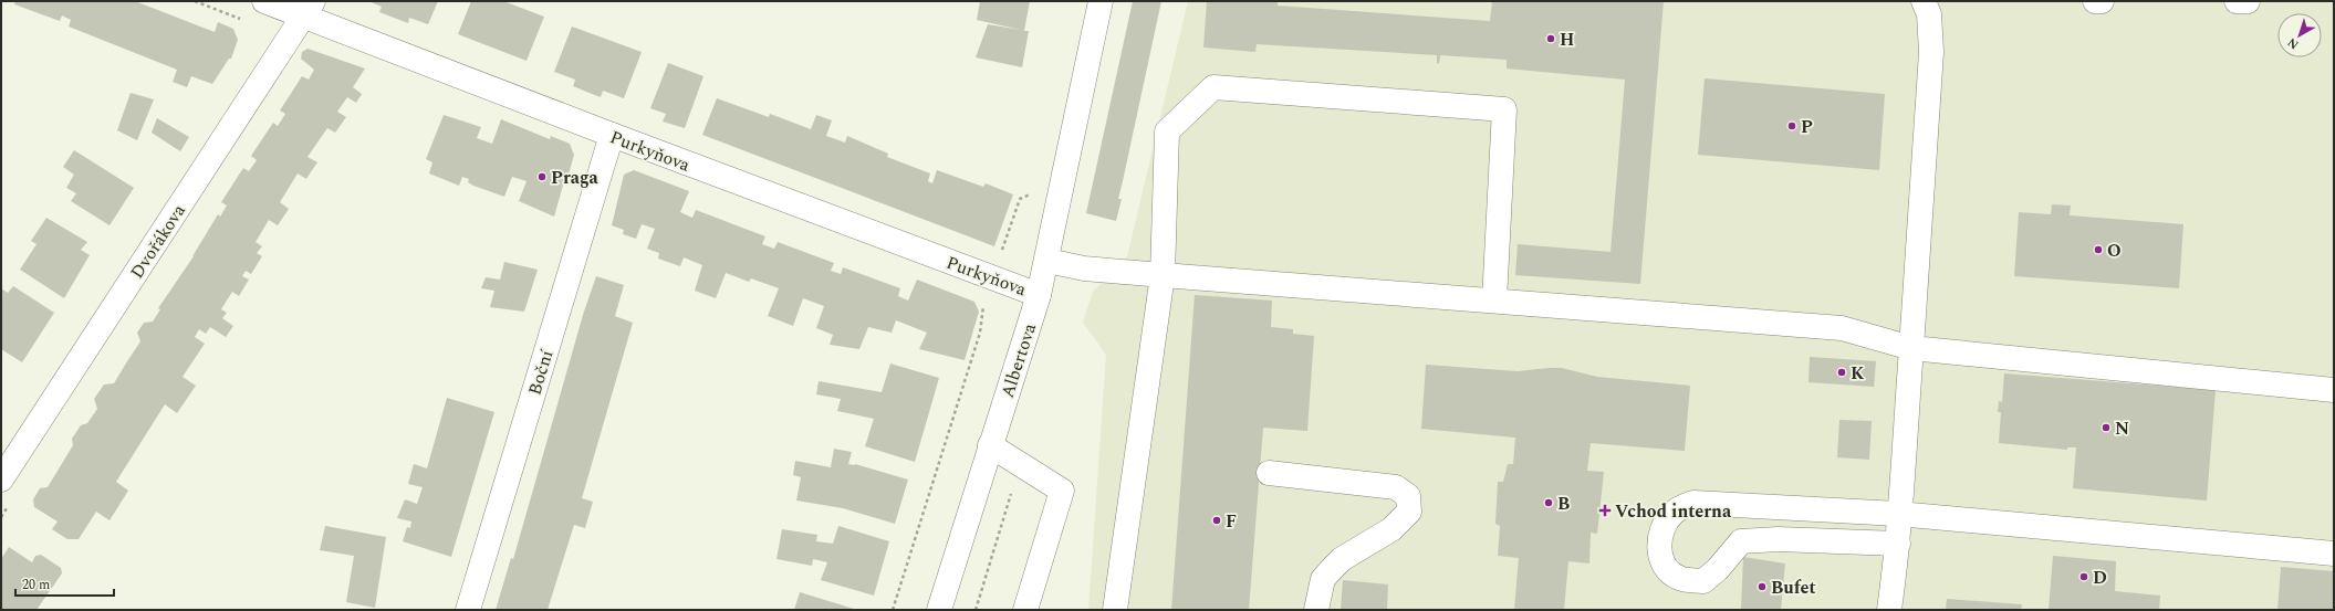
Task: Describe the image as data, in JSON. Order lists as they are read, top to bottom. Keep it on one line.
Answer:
{"streets":{"street":["Purkyňova","Dvořákova","Albertova","Boční"]},"crossings":[["Purkyňova","Dvořákova"],["Purkyňova","Albertova"],["Purkyňova","Boční"]],"places":{"other":["H","P","Praga","O","K","N","B","F","D","Bufet"],"health":["Vchod interna"]},"scale_bar":"20 m","north":"bottom left"}
